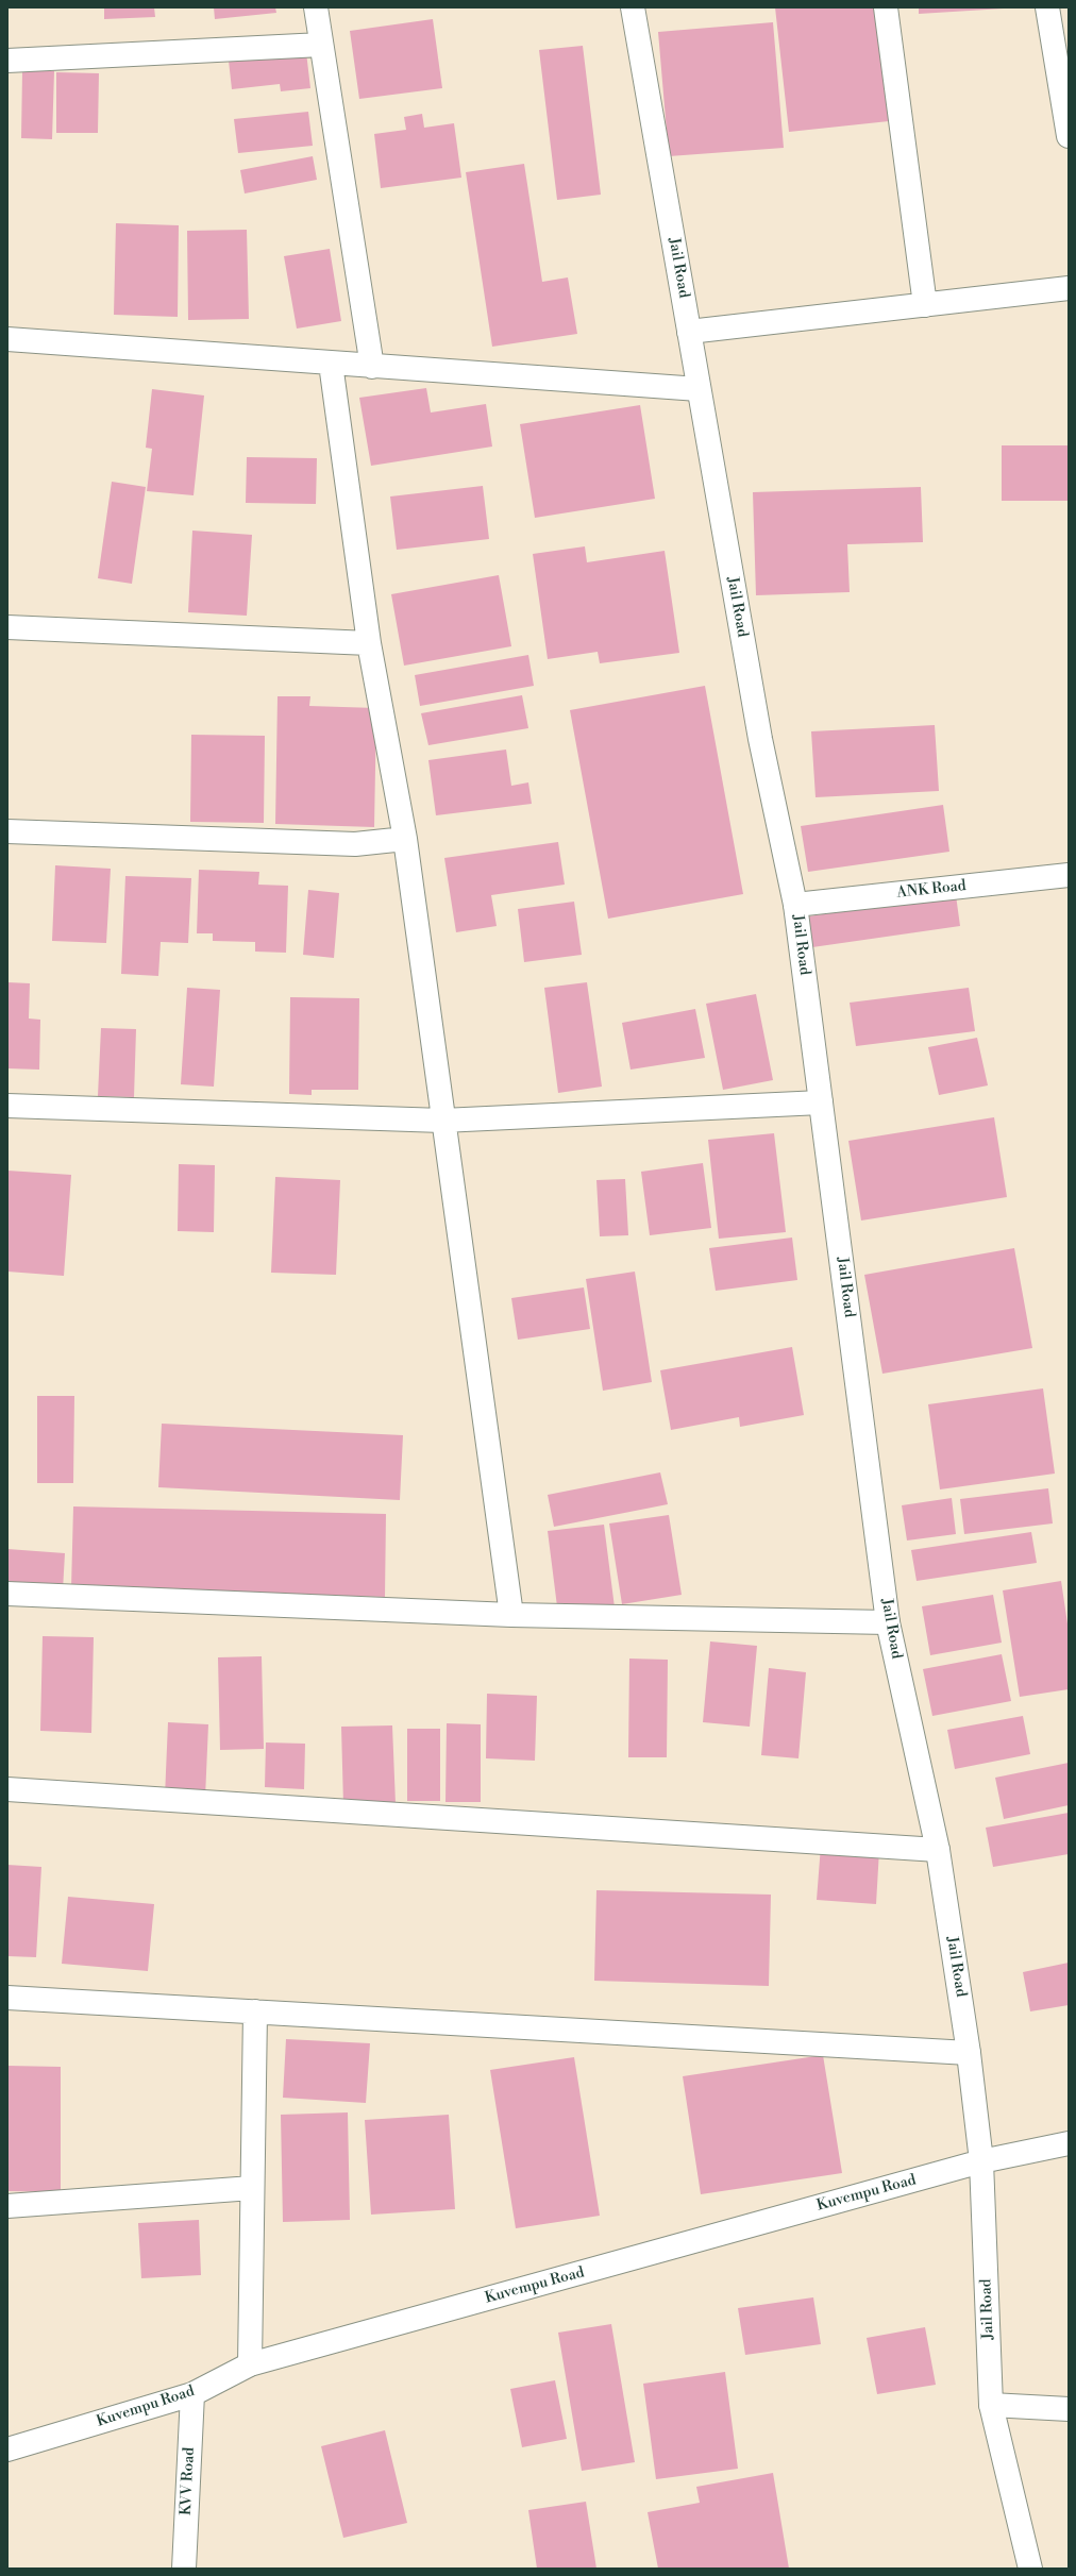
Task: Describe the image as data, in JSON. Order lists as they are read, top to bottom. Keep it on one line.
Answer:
{"streets":{"street":["Jail Road","ANK Road","Kuvempu Road","KVV Road"]},"crossings":[["Jail Road","ANK Road"],["Jail Road","Kuvempu Road"],["Kuvempu Road","KVV Road"]]}
